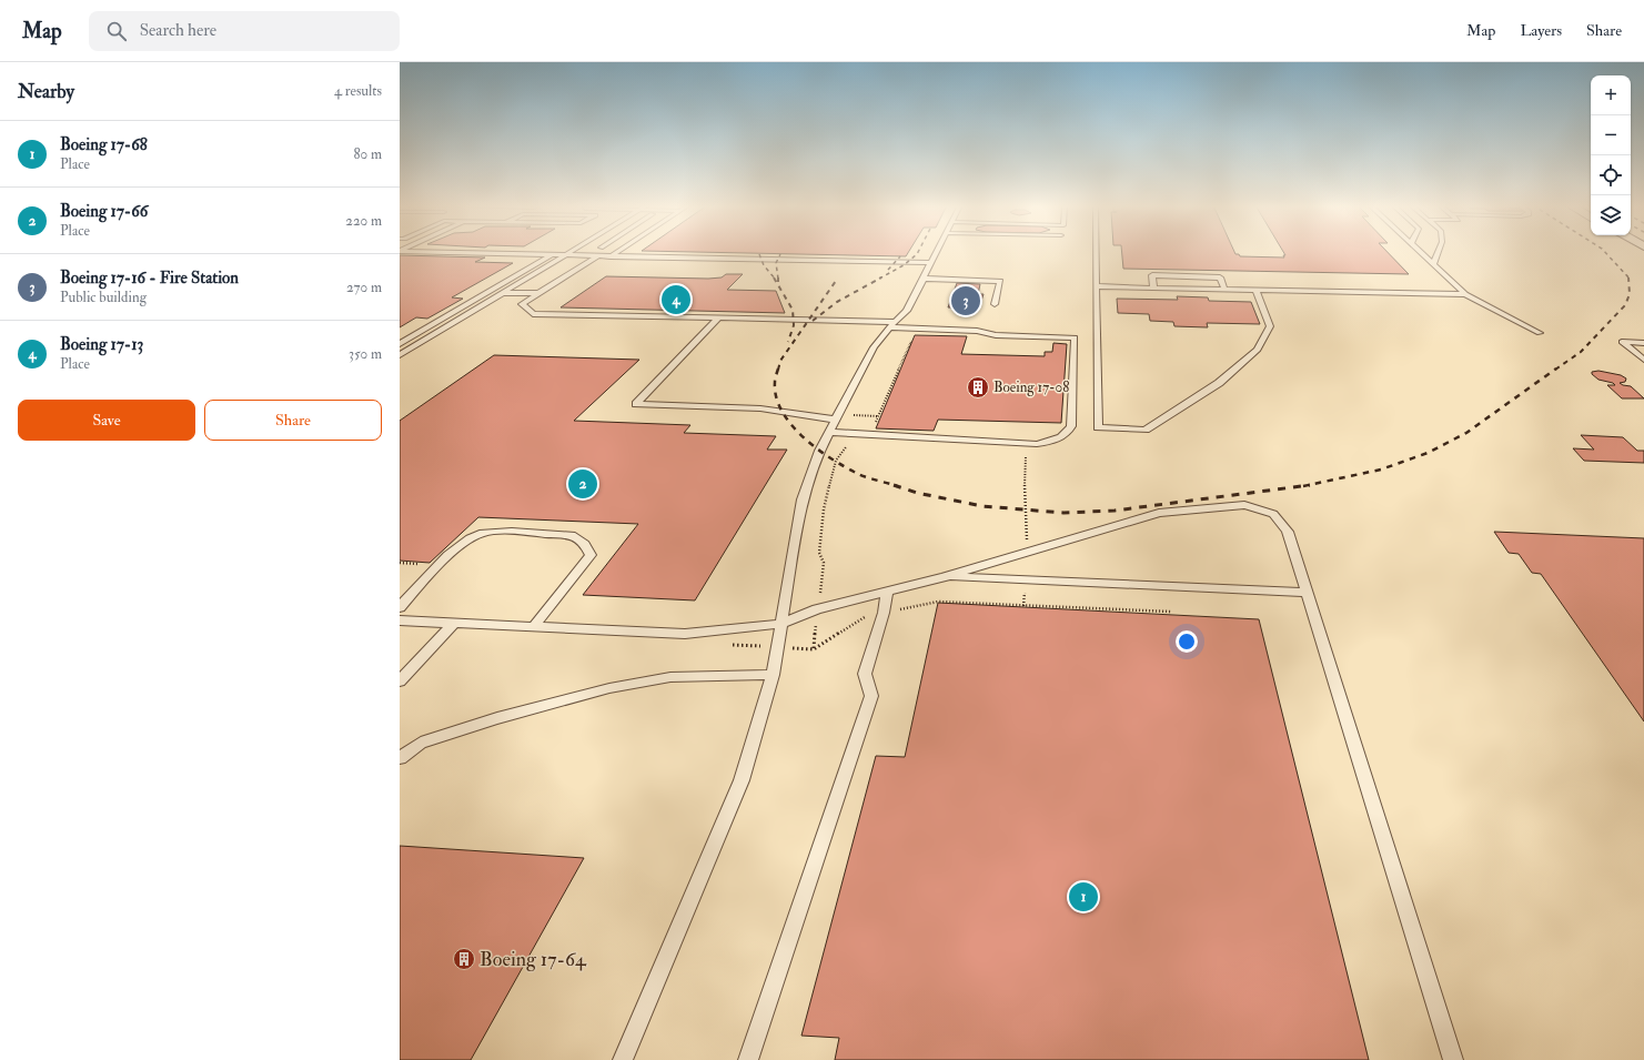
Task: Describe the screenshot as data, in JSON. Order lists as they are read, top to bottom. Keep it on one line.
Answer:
{"places":{"building":["Boeing 17-08","Boeing 17-64"]},"page":{"header":"Map","search":"Search here","nav":["Map","Layers","Share"],"heading":["Nearby","4 results"],"map_buttons":["+","−"],"list":[{"mark":"1","name":"Boeing 17-68","note":"Place","value":"80 m"},{"mark":"2","name":"Boeing 17-66","note":"Place","value":"220 m"},{"mark":"3","name":"Boeing 17-16 - Fire Station","note":"Public building","value":"270 m"},{"mark":"4","name":"Boeing 17-13","note":"Place","value":"350 m"}],"pins":["4","3","2","1"],"buttons":["Save","Share"]}}
